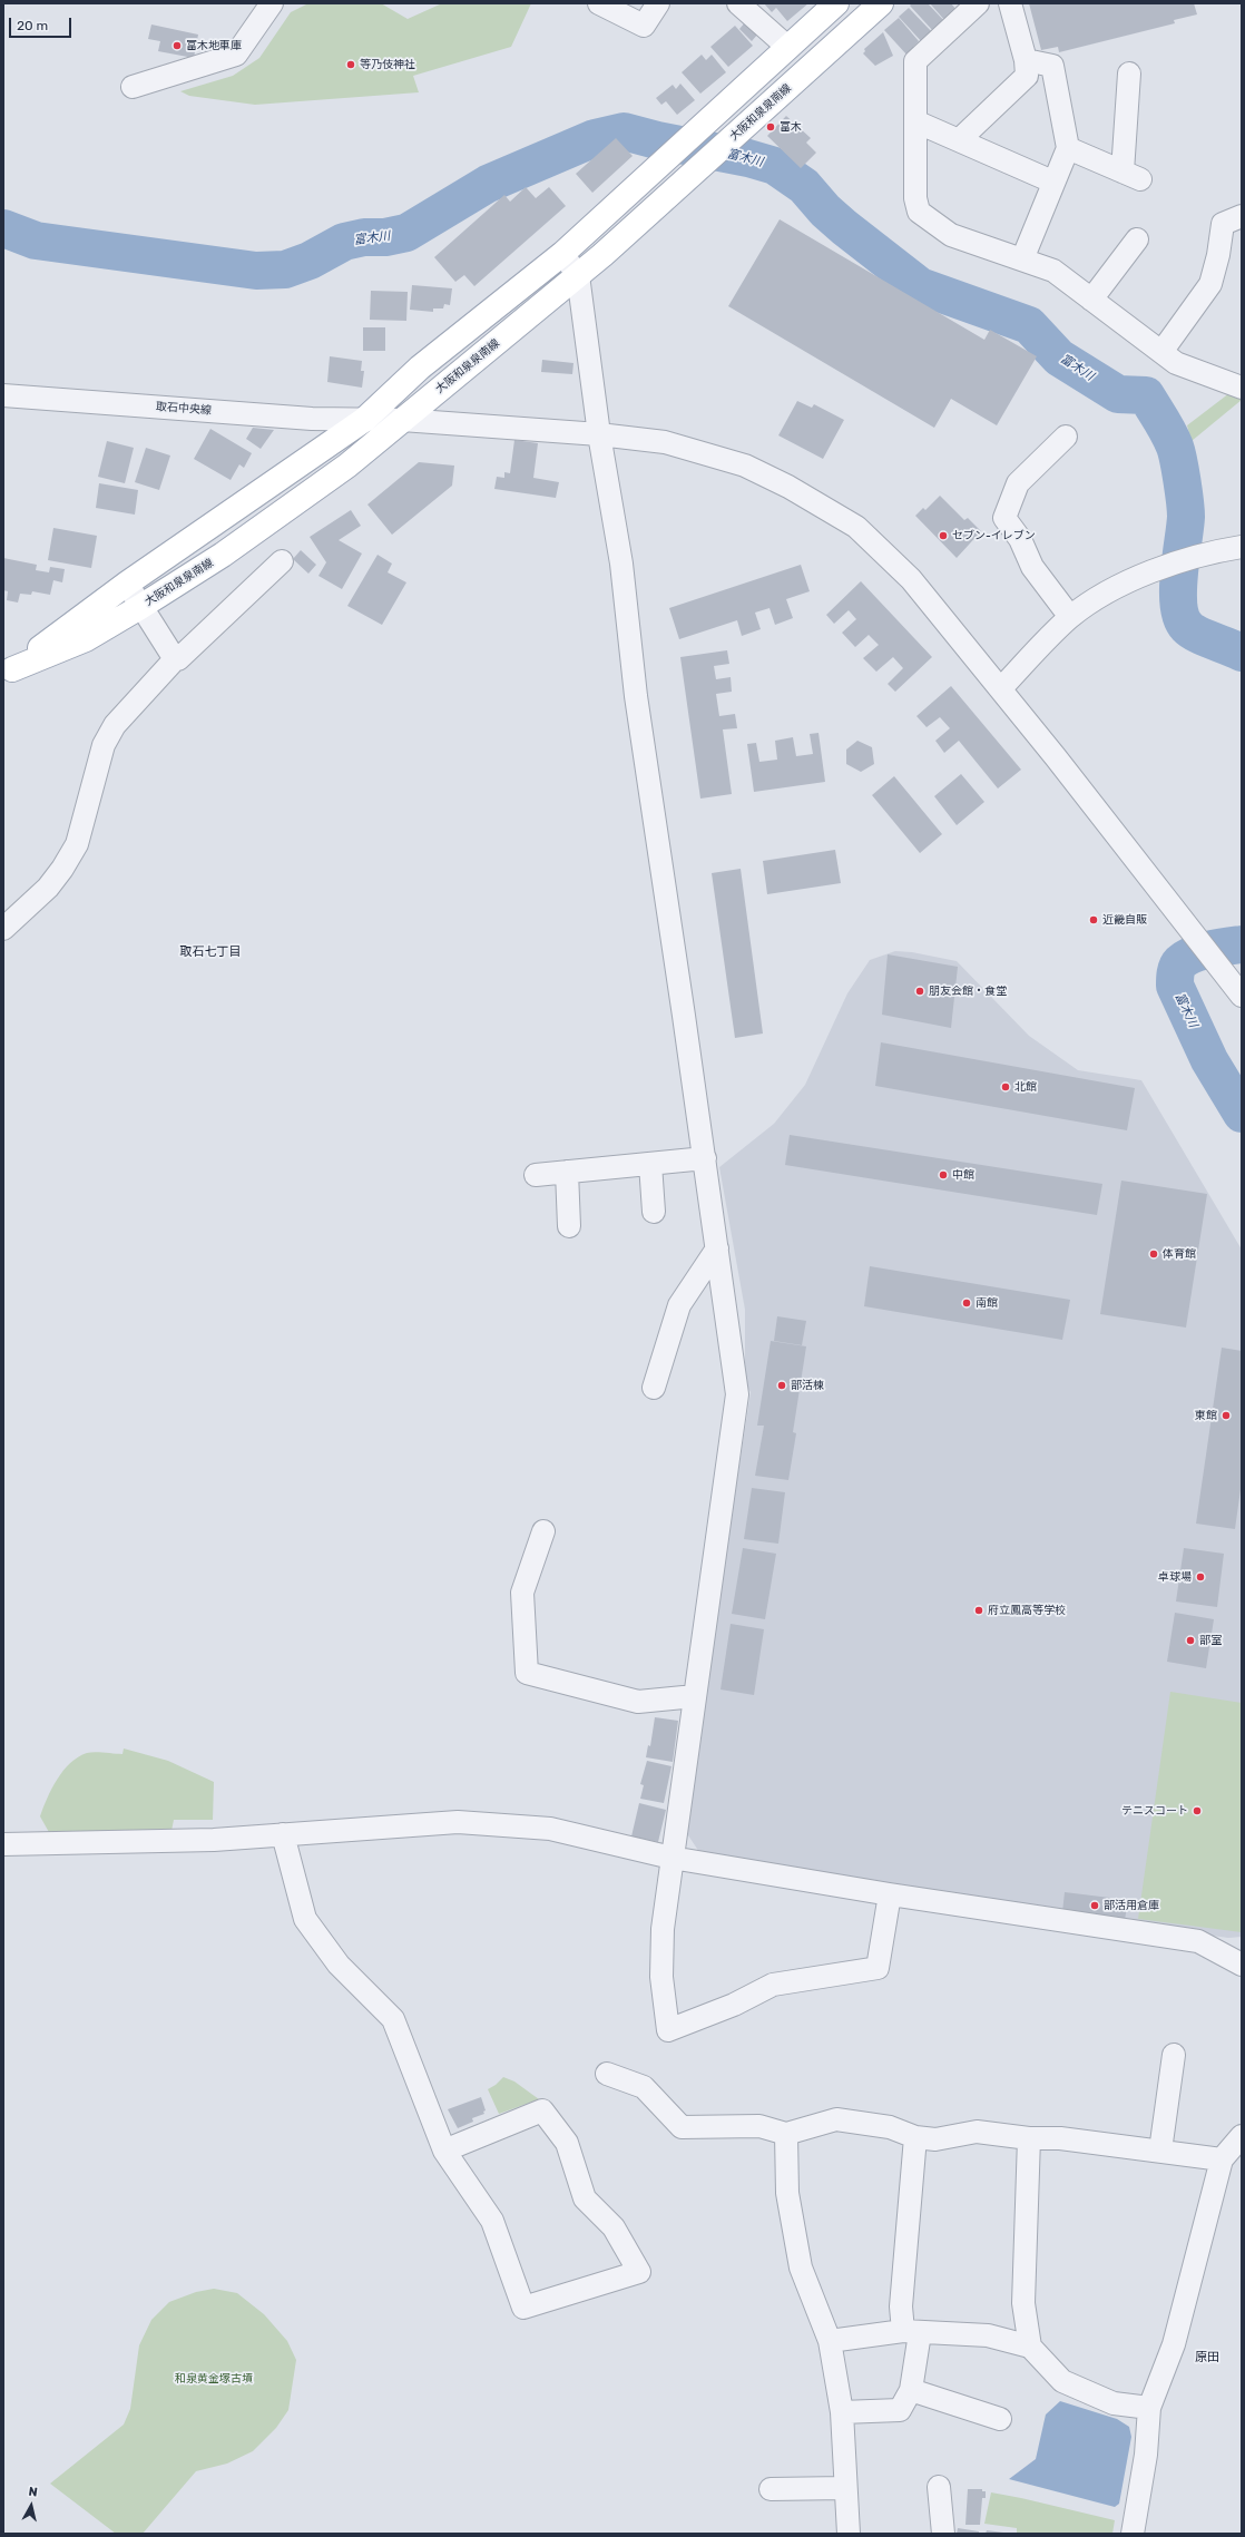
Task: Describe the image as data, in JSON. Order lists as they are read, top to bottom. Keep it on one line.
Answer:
{"streets":{"main road":["大阪和泉泉南線"],"street":["取石中央線"]},"crossings":[["大阪和泉泉南線","取石中央線"]],"districts":["取石七丁目","原田"],"water":["富木川"],"parks":["和泉黄金塚古墳"],"places":["富木地車庫","等乃伎神社","富木","セブン-イレブン","近畿自販","朋友会館・食堂","北館","中館","体育館","南館","部活棟","東館","卓球場","府立鳳高等学校","部室","テニスコート","部活用倉庫"],"scale_bar":"20 m","north":"top"}
